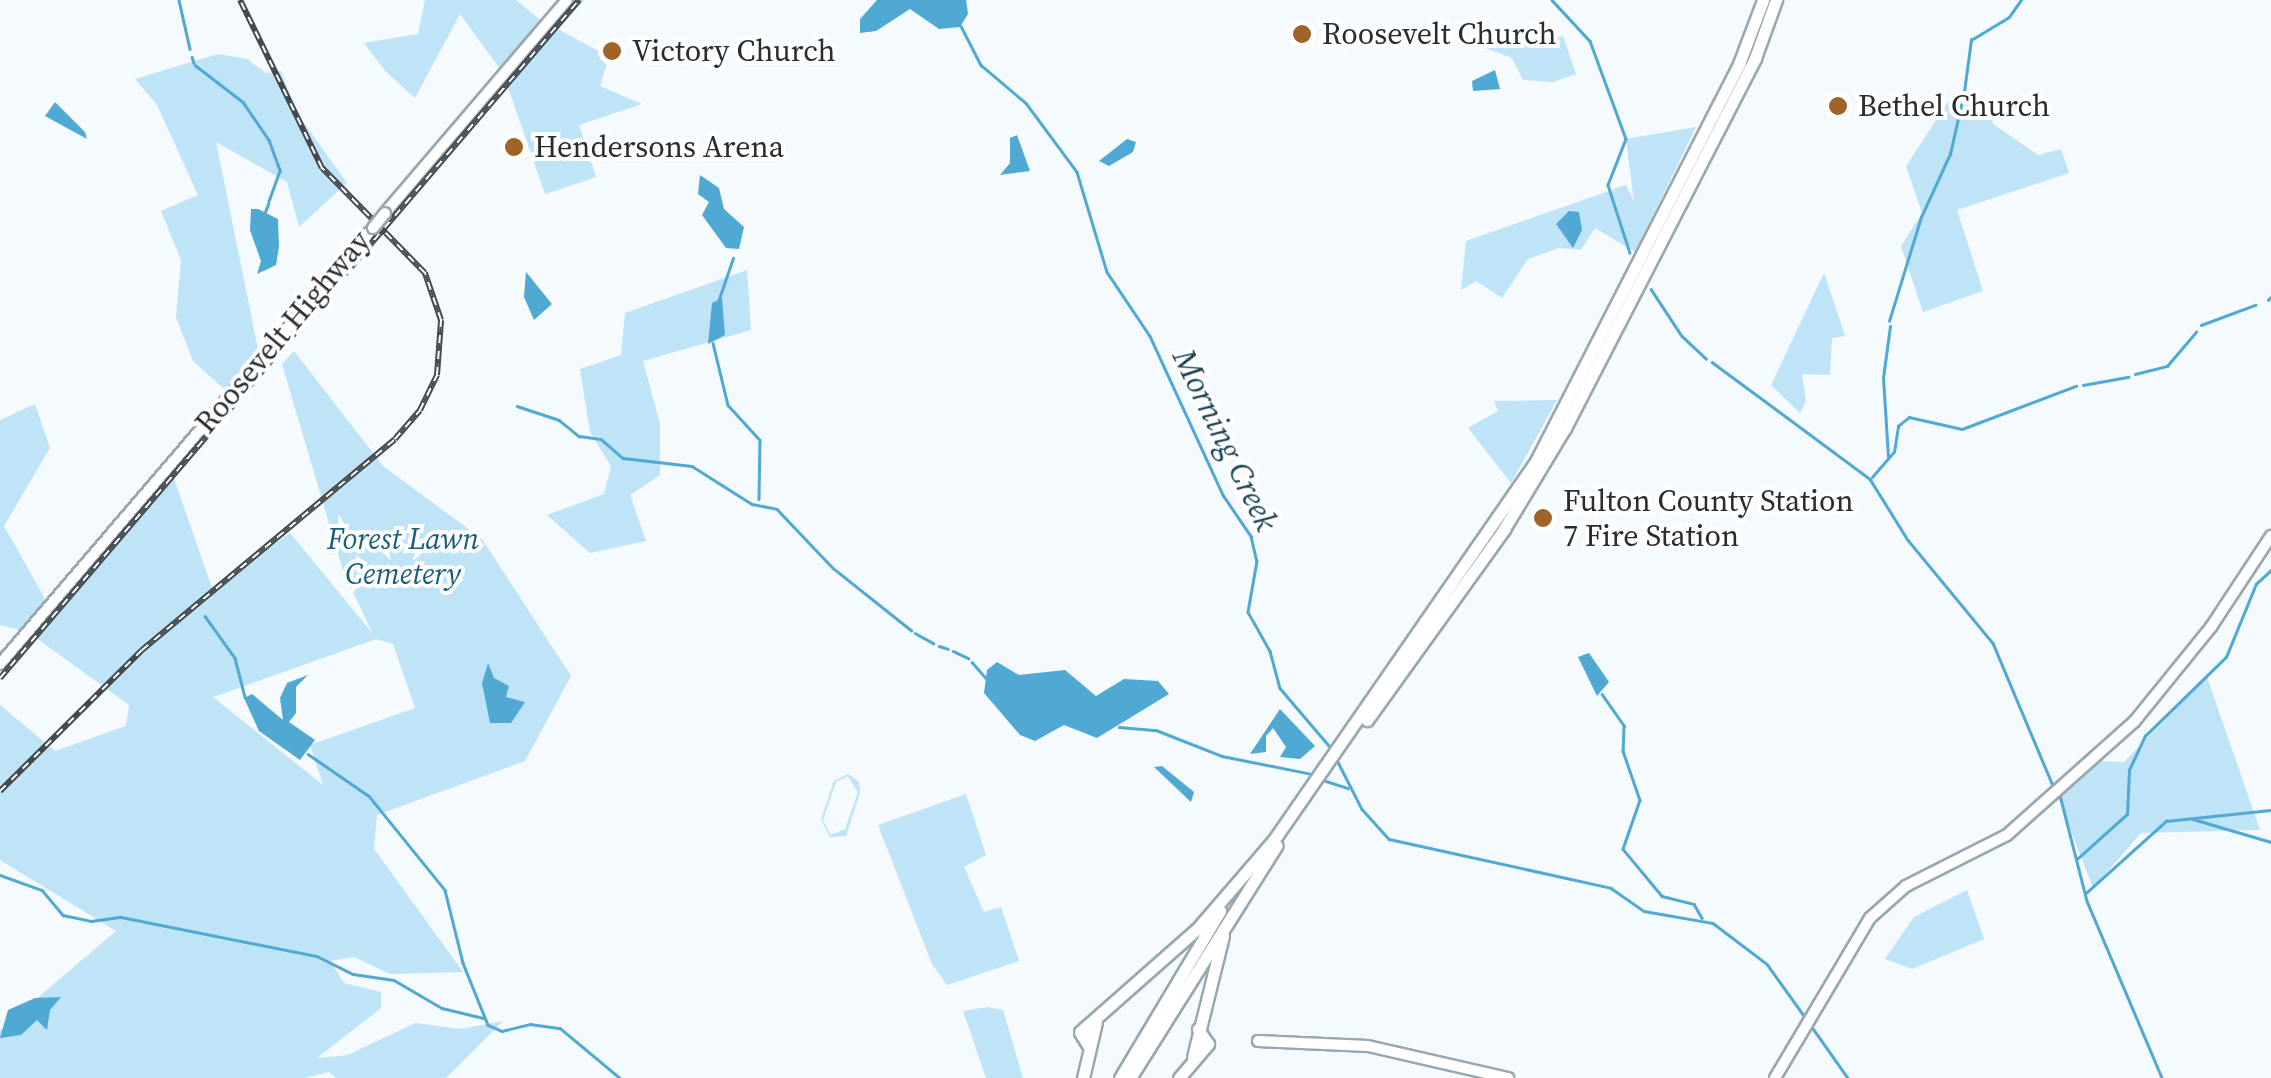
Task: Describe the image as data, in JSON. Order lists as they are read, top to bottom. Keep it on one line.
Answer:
{"streets":{"main road":["Roosevelt Highway"]},"water":["Morning Creek"],"parks":["Forest Lawn Cemetery"],"places":["Roosevelt Church","Victory Church","Bethel Church","Hendersons Arena","Fulton County Station 7 Fire Station"]}
